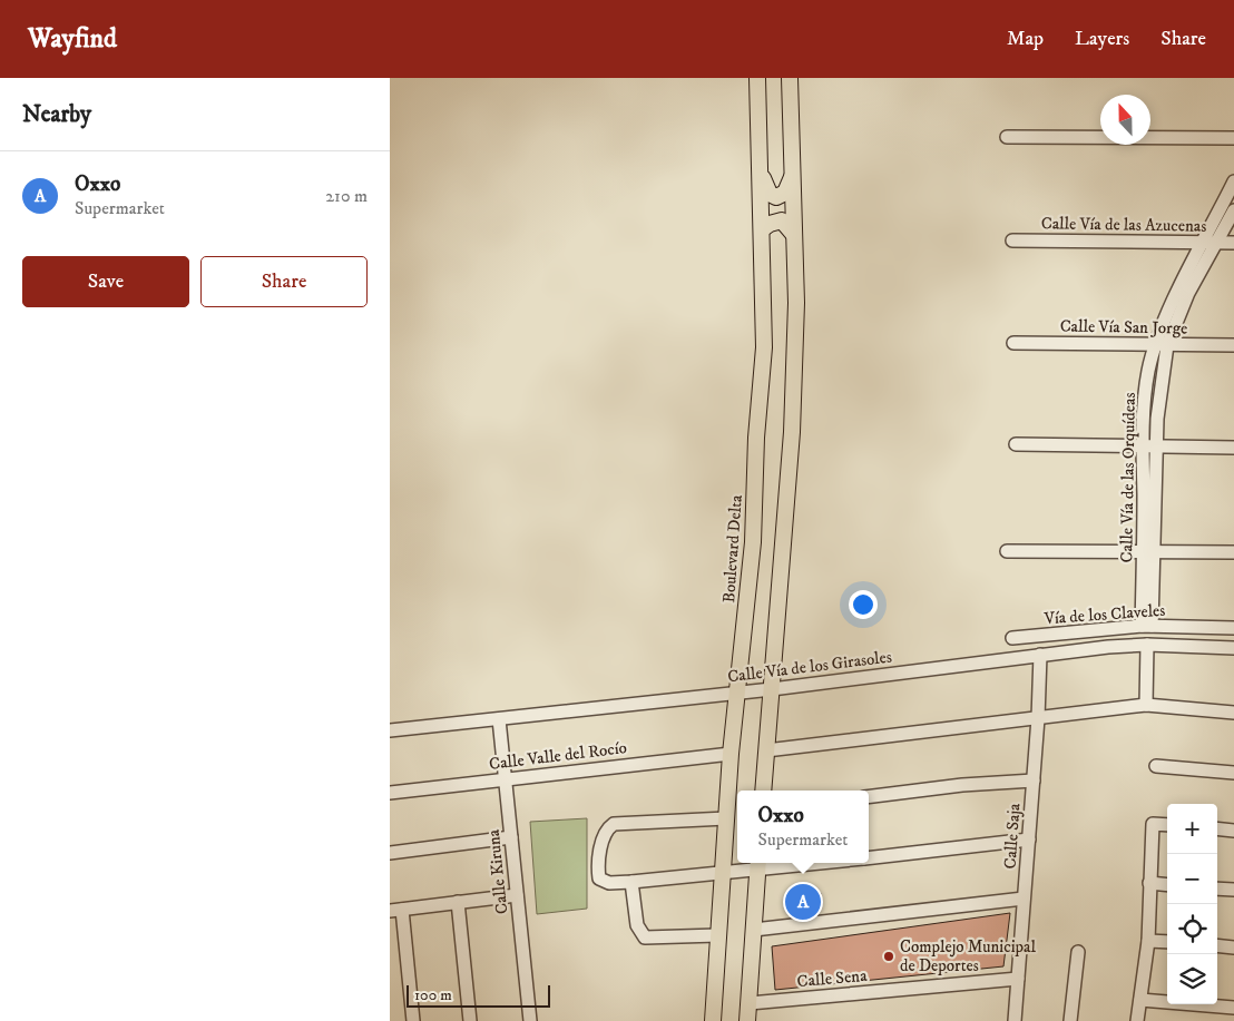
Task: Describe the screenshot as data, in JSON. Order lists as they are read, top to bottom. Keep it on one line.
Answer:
{"streets":{"main road":["Boulevard Delta"],"street":["Calle Vía de las Azucenas","Calle Vía San Jorge","Calle Vía de las Orquídeas","Vía de los Claveles","Calle Vía de los Girasoles","Calle Valle del Rocío","Calle Saja","Calle Kiruna","Calle Sena"]},"crossings":[["Calle Vía de las Azucenas","Calle Vía de las Orquídeas"],["Calle Vía San Jorge","Calle Vía de las Orquídeas"],["Calle Vía de las Orquídeas","Vía de los Claveles"],["Boulevard Delta","Calle Vía de los Girasoles"],["Boulevard Delta","Calle Valle del Rocío"],["Calle Vía de los Girasoles","Calle Saja"],["Calle Vía de los Girasoles","Calle Kiruna"],["Calle Valle del Rocío","Calle Kiruna"],["Calle Saja","Calle Sena"]],"places":["Complejo Municipal de Deportes"],"scale_bar":"100 m","north":"top","page":{"header":"Wayfind","nav":["Map","Layers","Share"],"heading":"Nearby","list":[{"mark":"A","name":"Oxxo","note":"Supermarket","value":"210 m"}],"buttons":["Save","Share"],"popup":["Oxxo","Supermarket"],"map_buttons":["+","−"],"pins":"A","scale":"100 m"}}
